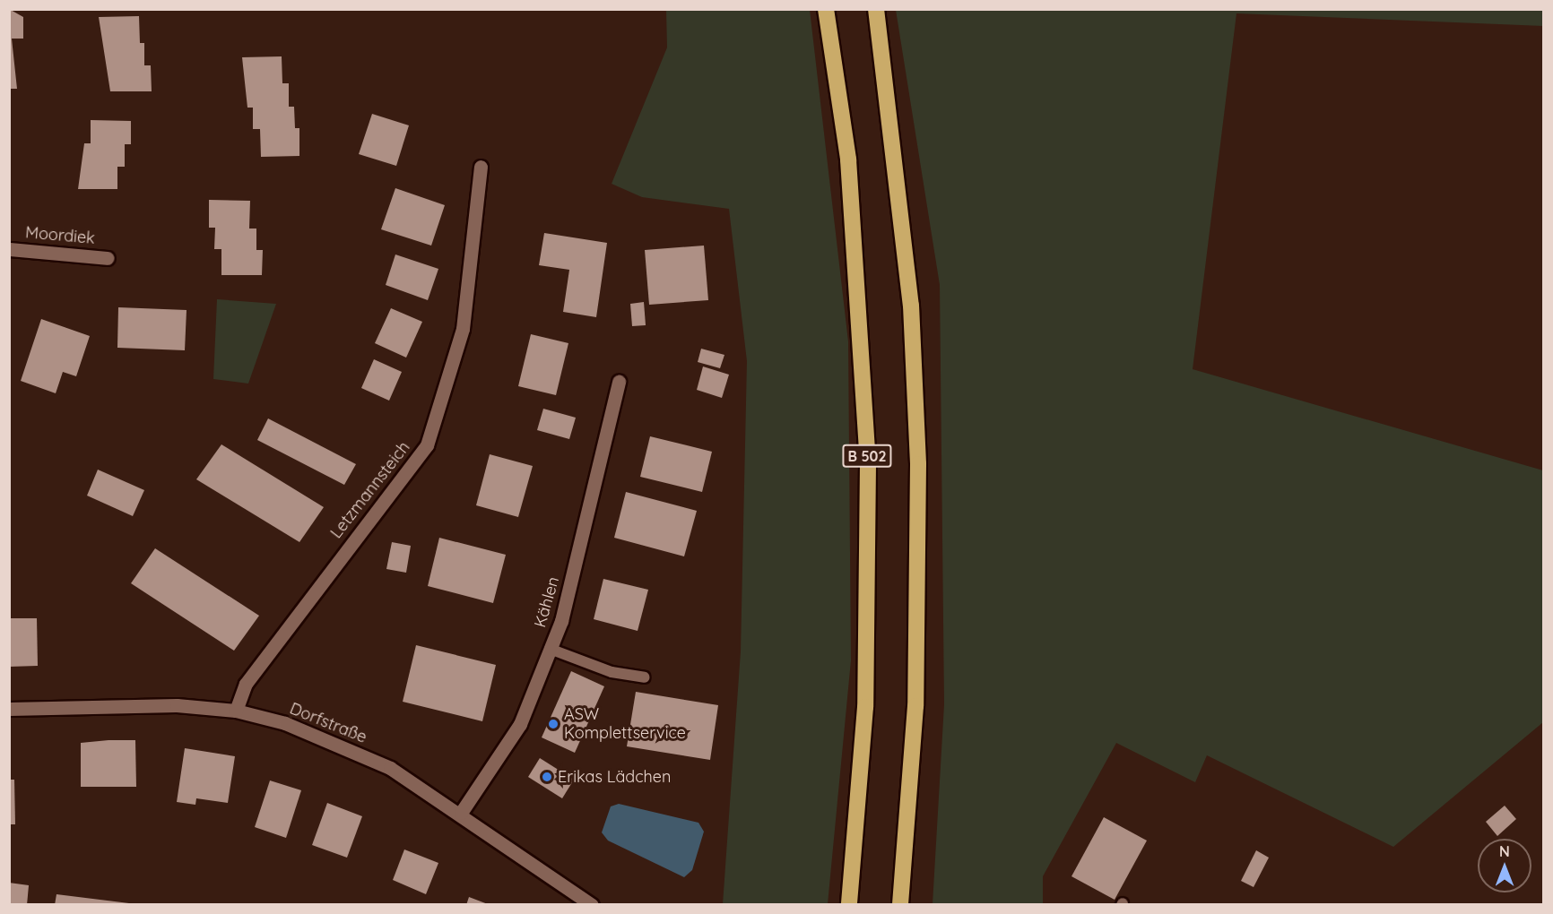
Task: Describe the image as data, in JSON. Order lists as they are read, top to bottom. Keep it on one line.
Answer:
{"streets":{"highway":["B 502"],"street":["Moordiek","Letzmannsteich","Kählen","Dorfstraße"]},"crossings":[["Letzmannsteich","Dorfstraße"],["Kählen","Dorfstraße"]],"places":["ASW Komplettservice","Erikas Lädchen"],"north":"top"}
